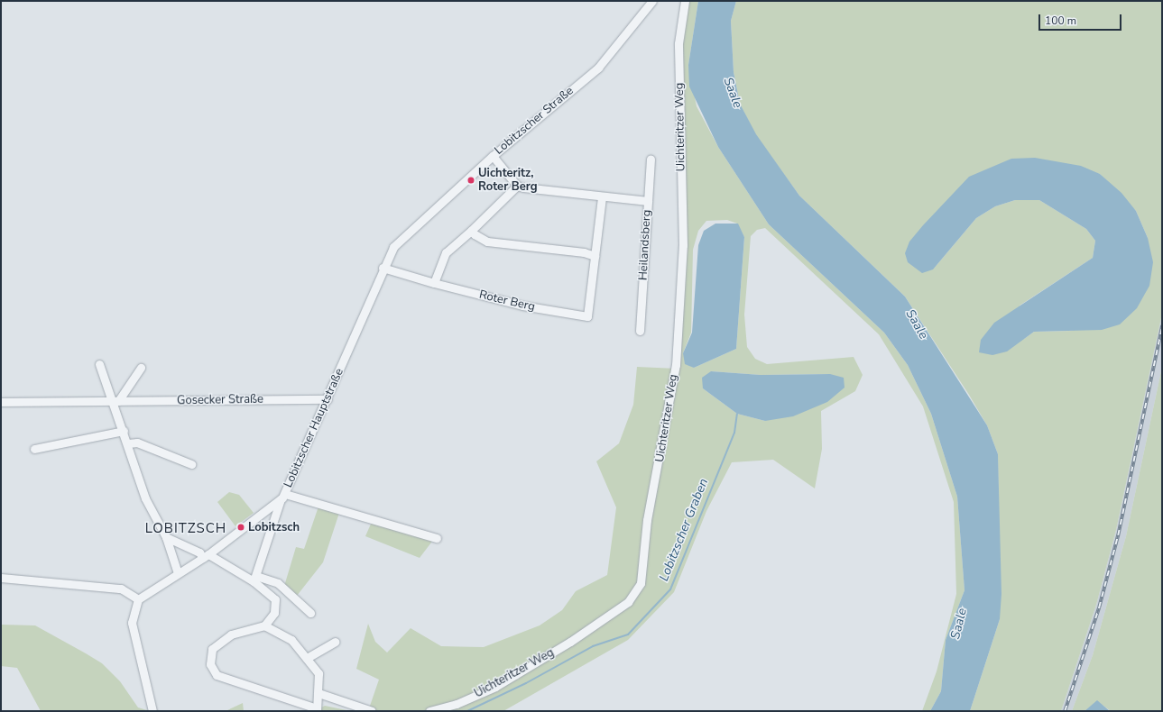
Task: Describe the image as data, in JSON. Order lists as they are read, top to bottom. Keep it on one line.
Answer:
{"streets":{"street":["Lobitzscher Straße","Uichteritzer Weg","Heilandsberg","Roter Berg","Gosecker Straße","Lobitzscher Hauptstraße"]},"crossings":[["Lobitzscher Straße","Lobitzscher Hauptstraße"],["Gosecker Straße","Lobitzscher Hauptstraße"]],"districts":["LOBITZSCH"],"water":["Saale","Lobitzscher Graben"],"places":["Uichteritz, Roter Berg","Lobitzsch"],"scale_bar":"100 m"}
